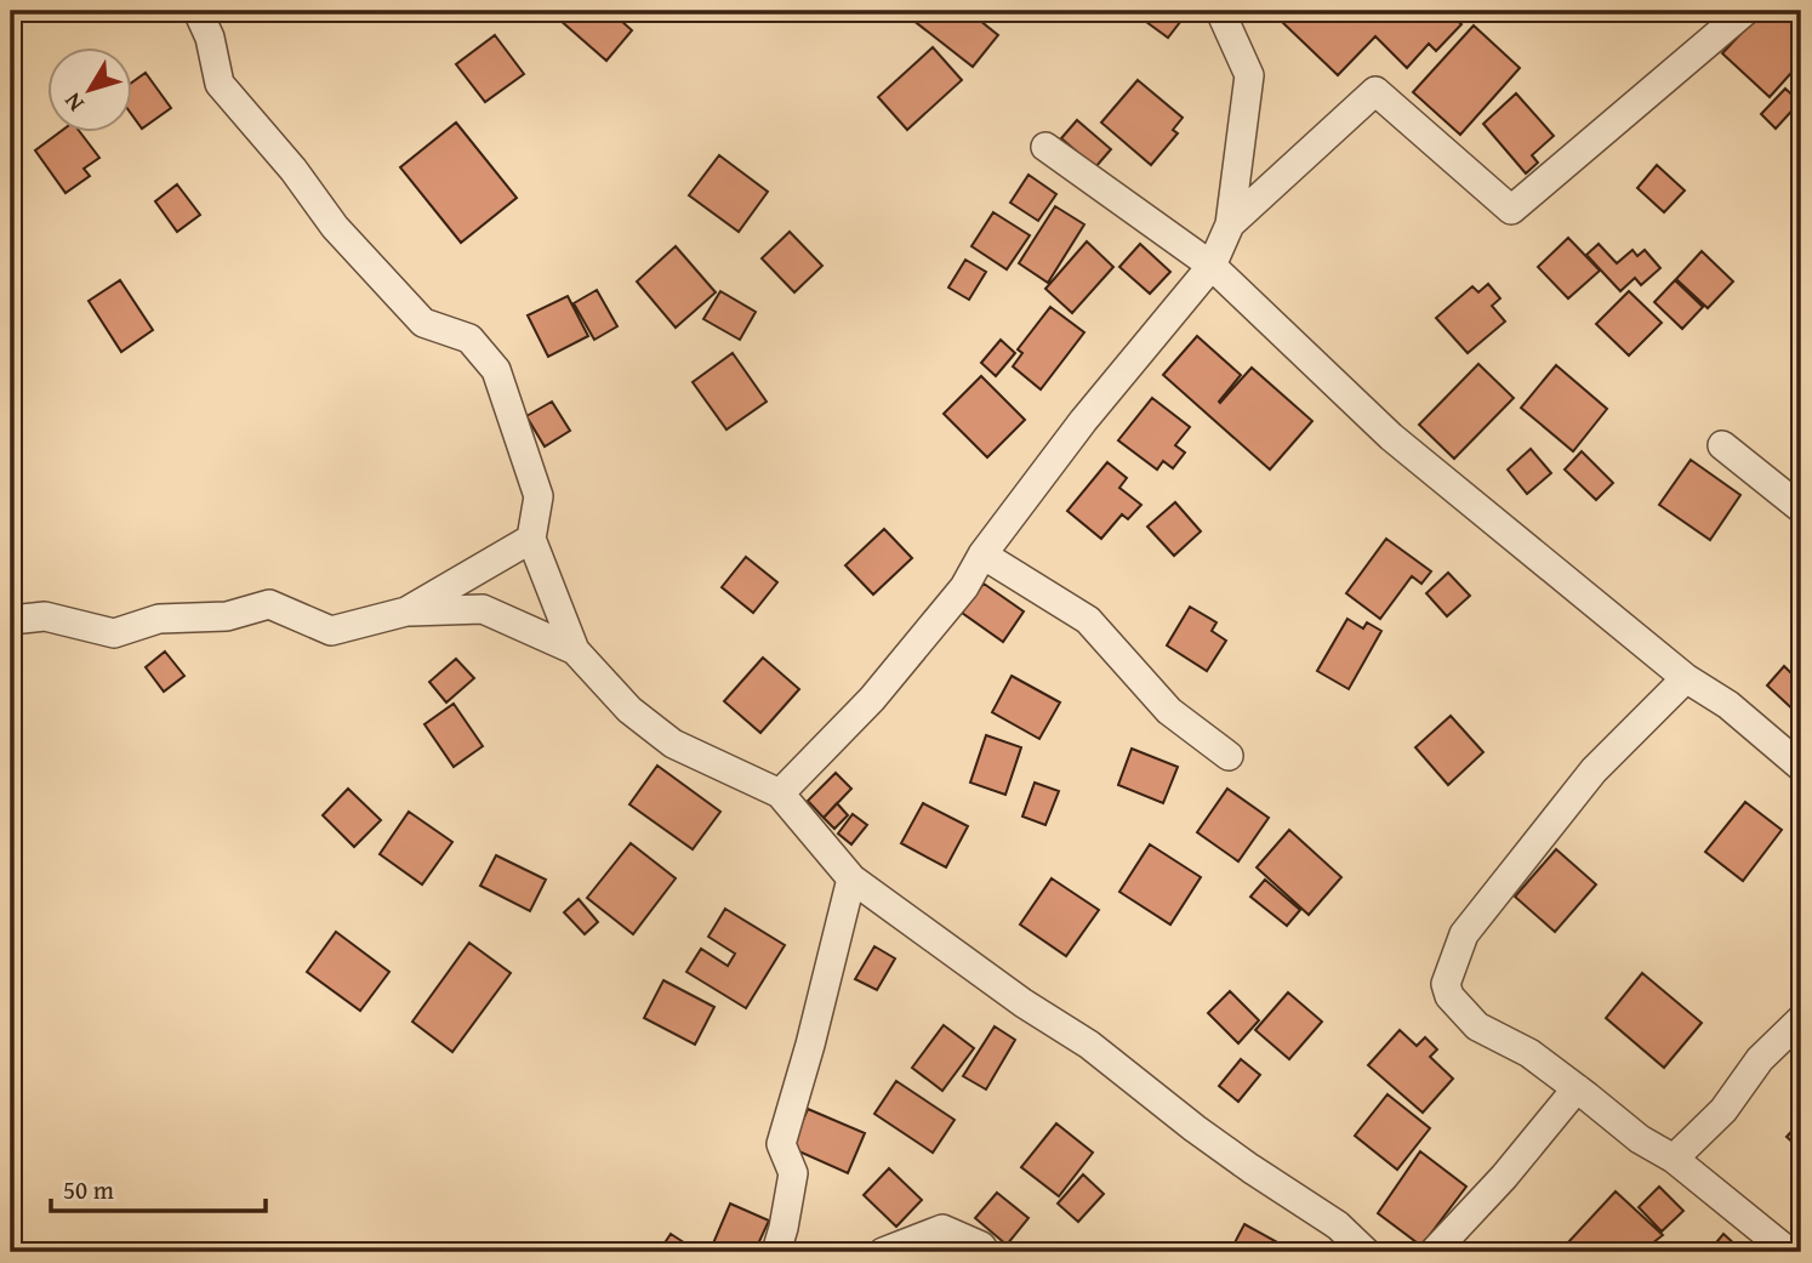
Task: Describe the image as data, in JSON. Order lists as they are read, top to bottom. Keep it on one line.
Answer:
{"scale_bar":"50 m","north":"bottom left"}
